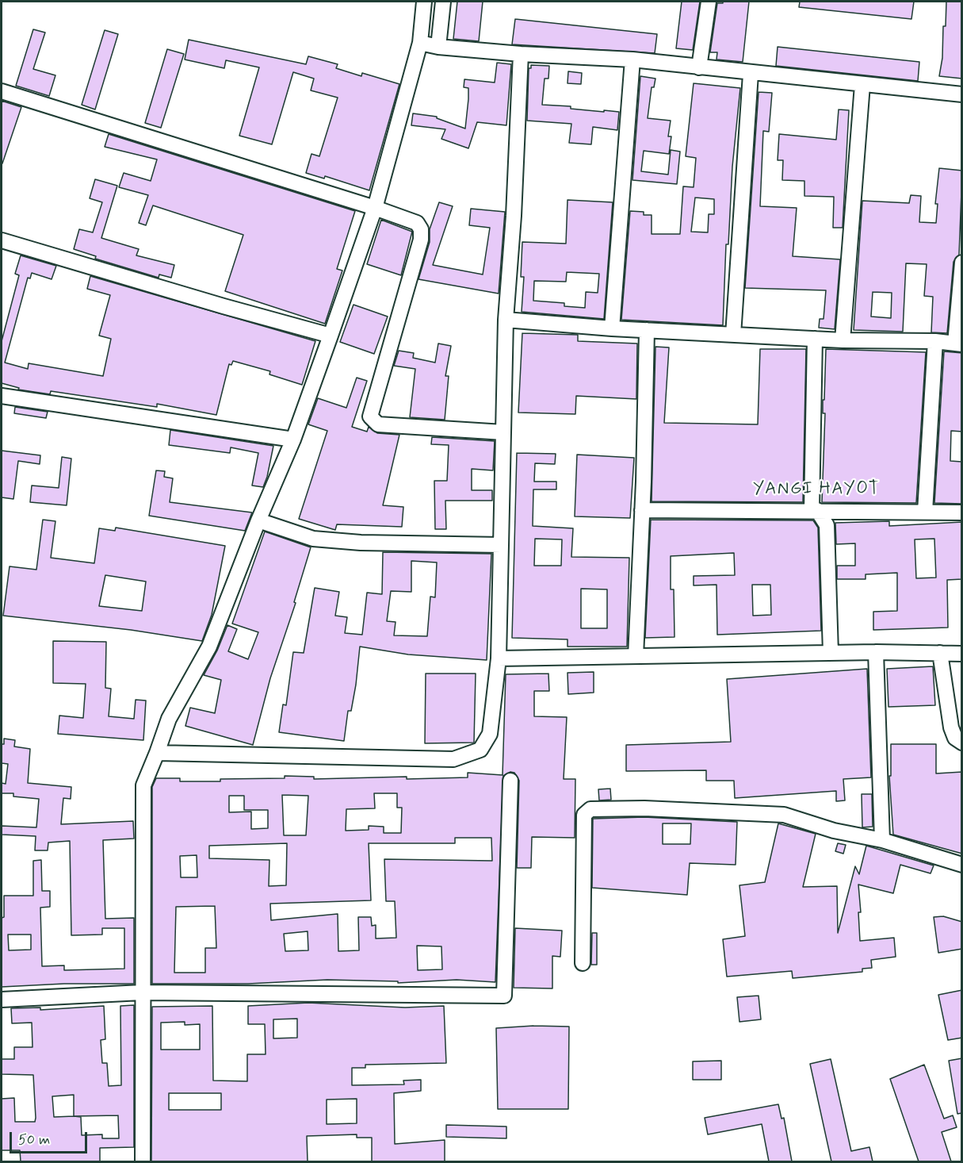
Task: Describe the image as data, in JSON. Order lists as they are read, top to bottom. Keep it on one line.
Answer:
{"districts":["YANGI HAYOT"],"scale_bar":"50 m"}
